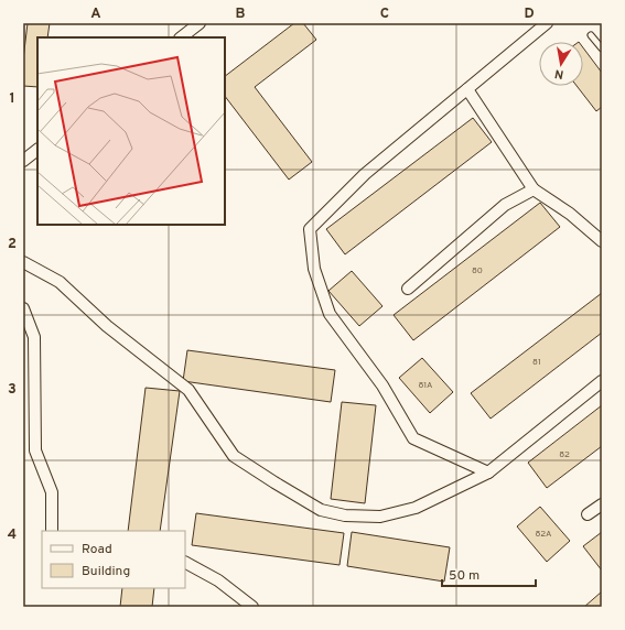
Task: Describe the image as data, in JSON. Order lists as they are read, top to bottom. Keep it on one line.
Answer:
{"house_numbers":["80","81","81A","82","82A"],"legend":["Road","Building"],"scale_bar":"50 m","north":"bottom","grid":{"columns":["A","B","C","D"],"rows":["1","2","3","4"]}}
